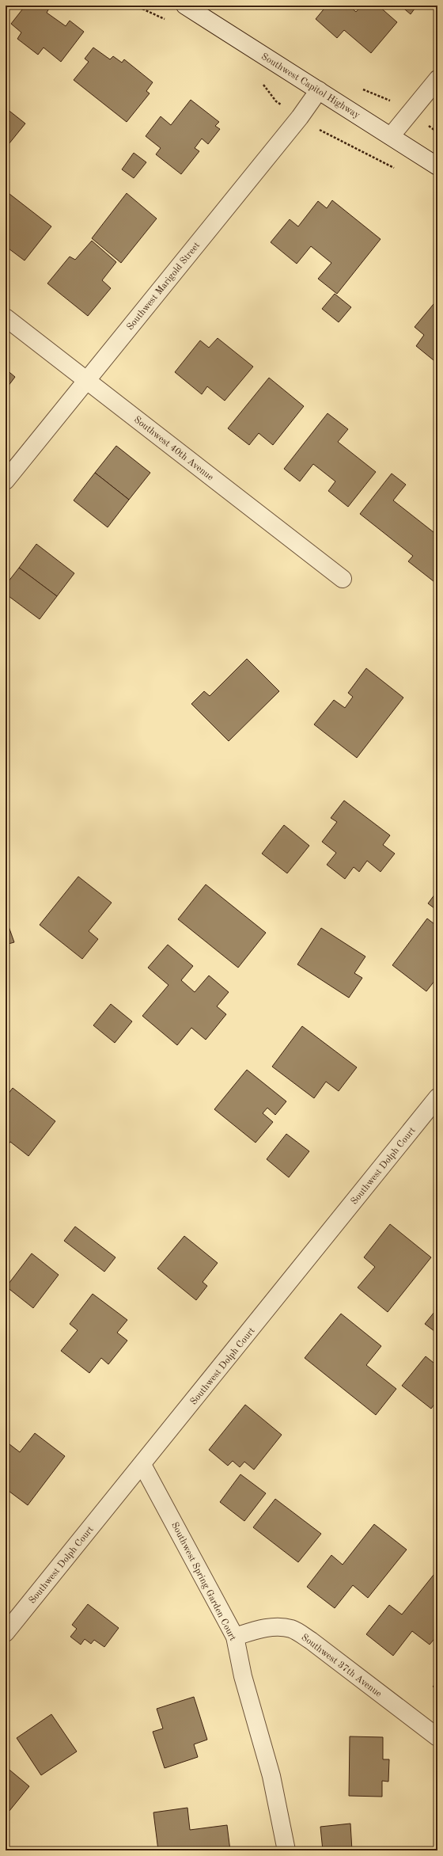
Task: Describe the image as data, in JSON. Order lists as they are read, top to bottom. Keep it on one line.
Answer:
{"streets":{"street":["Southwest Capitol Highway","Southwest Marigold Street","Southwest 40th Avenue","Southwest Dolph Court","Southwest Spring Garden Court","Southwest 37th Avenue"]},"crossings":[["Southwest Capitol Highway","Southwest Marigold Street"],["Southwest Marigold Street","Southwest 40th Avenue"],["Southwest Dolph Court","Southwest Spring Garden Court"],["Southwest Spring Garden Court","Southwest 37th Avenue"]]}
